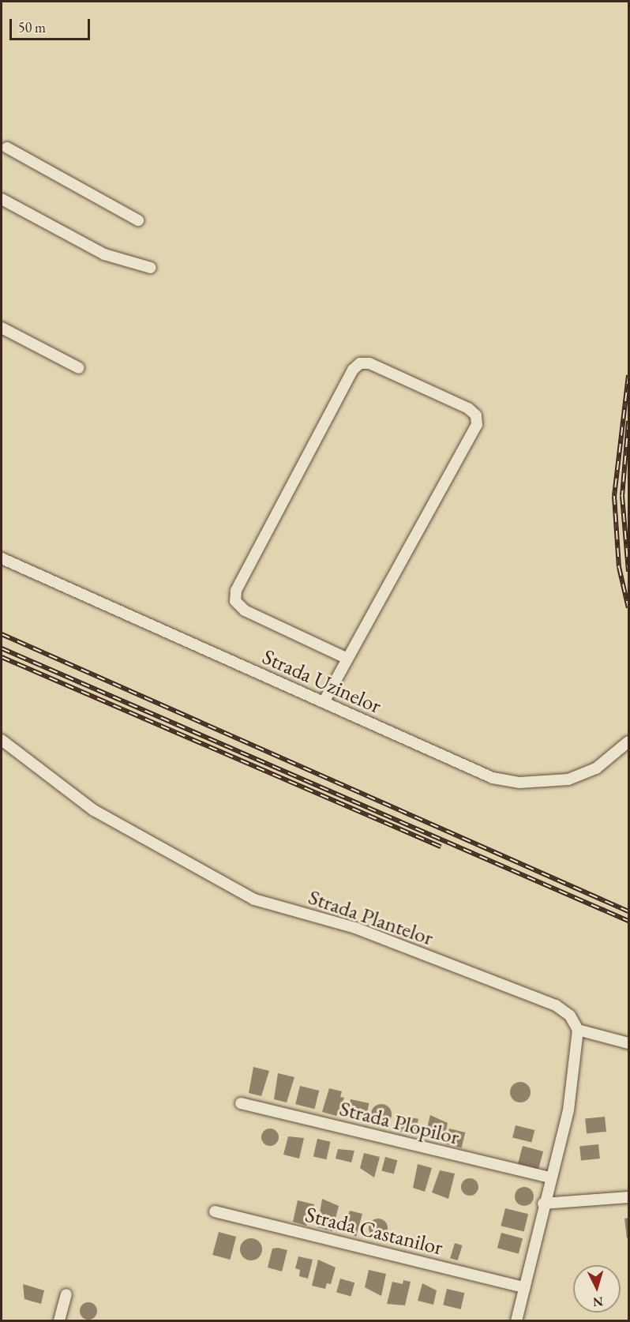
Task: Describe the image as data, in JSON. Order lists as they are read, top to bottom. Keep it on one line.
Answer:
{"streets":{"street":["Strada Uzinelor","Strada Plantelor","Strada Plopilor","Strada Castanilor"]},"scale_bar":"50 m","north":"bottom"}
